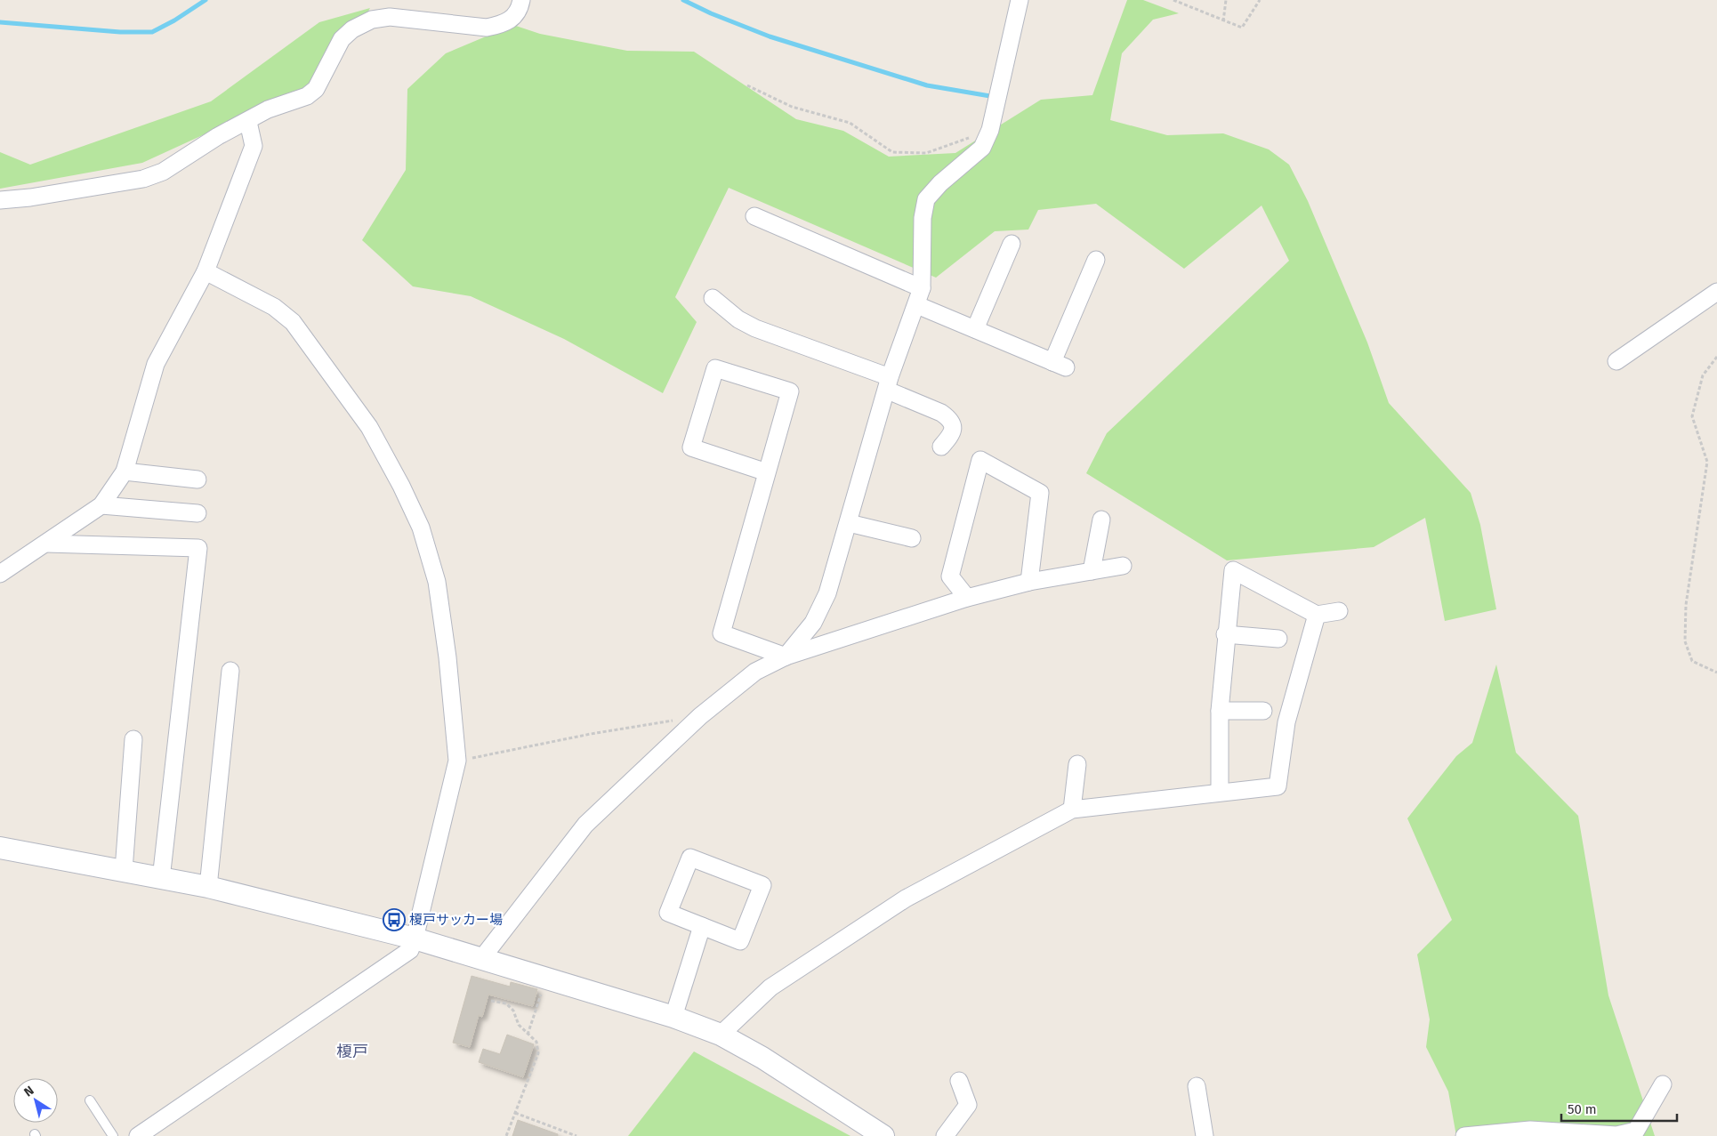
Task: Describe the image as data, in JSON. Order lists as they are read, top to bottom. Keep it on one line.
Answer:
{"districts":["榎戸"],"places":{"bus stop":["榎戸サッカー場"]},"scale_bar":"50 m","north":"top left"}
